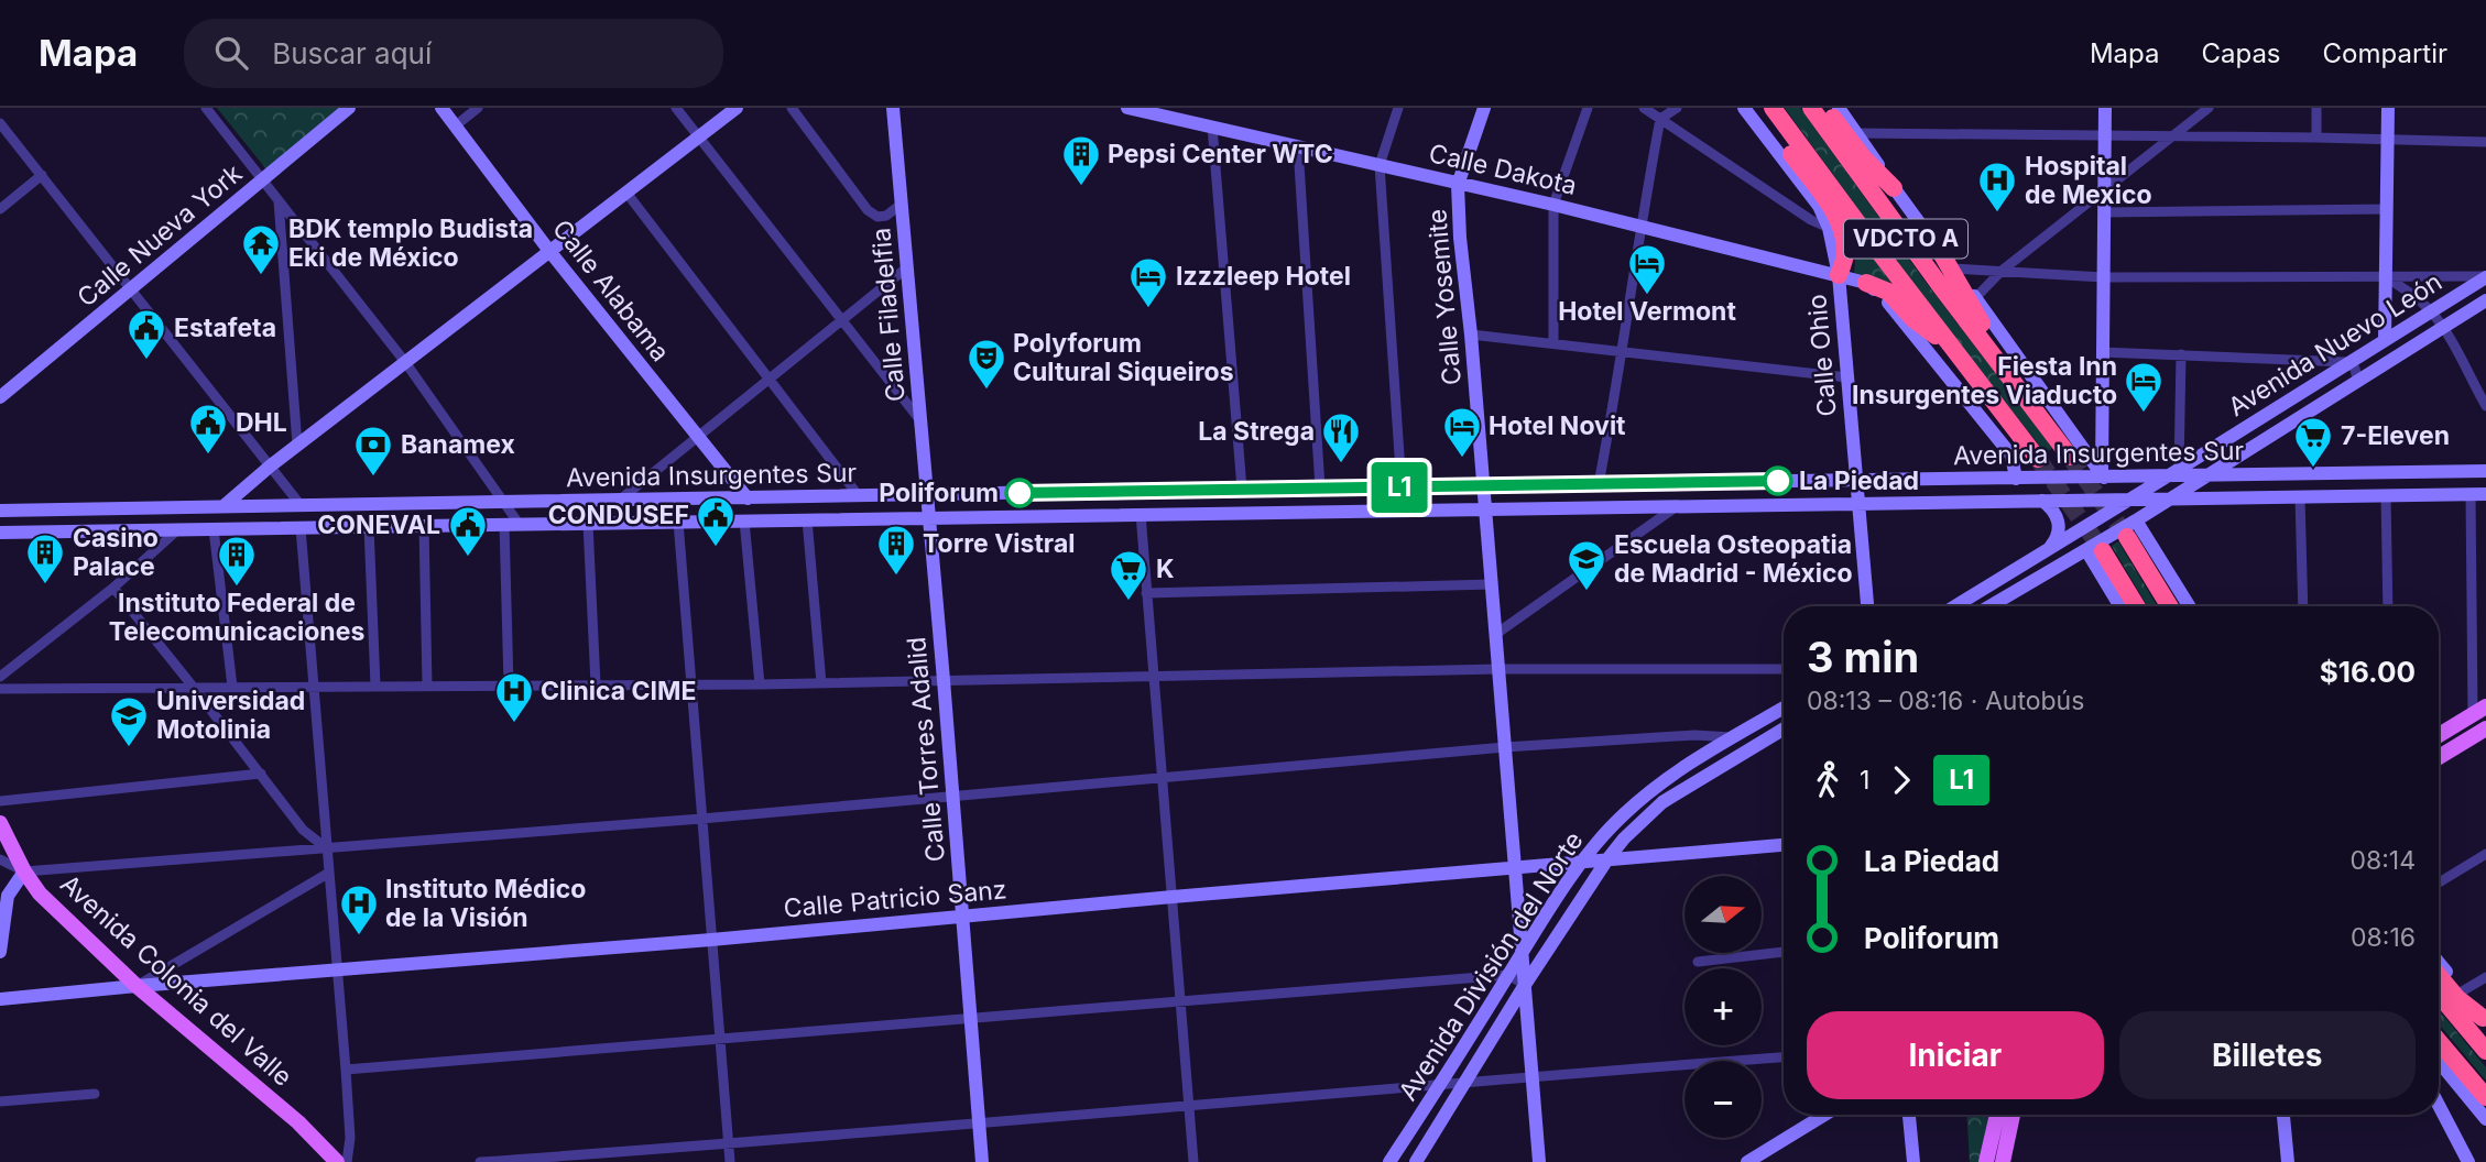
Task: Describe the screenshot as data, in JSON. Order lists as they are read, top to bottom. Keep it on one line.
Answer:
{"streets":{"highway":["VDCTO A"],"main road":["Calle Dakota","Calle Nueva York","Calle Alabama","Calle Yosemite","Calle Filadelfia","Avenida Nuevo León","Calle Ohio","Avenida Insurgentes Sur","Calle Torres Adalid","Calle Patricio Sanz","Avenida División del Norte","Avenida Colonia del Valle"]},"crossings":[["Calle Dakota","Calle Yosemite"],["Calle Dakota","Calle Ohio"],["Calle Alabama","Avenida Insurgentes Sur"],["Calle Yosemite","Avenida Insurgentes Sur"],["Calle Yosemite","Calle Patricio Sanz"],["Calle Yosemite","Avenida División del Norte"],["Calle Filadelfia","Avenida Insurgentes Sur"],["Calle Filadelfia","Calle Torres Adalid"],["Avenida Nuevo León","Avenida Insurgentes Sur"],["Calle Ohio","Avenida Insurgentes Sur"],["Avenida Insurgentes Sur","Calle Torres Adalid"],["Calle Torres Adalid","Calle Patricio Sanz"],["Calle Patricio Sanz","Avenida División del Norte"],["Calle Patricio Sanz","Avenida Colonia del Valle"]],"places":{"building":["Pepsi Center WTC","Torre Vistral","Casino Palace","Instituto Federal de Telecomunicaciones"],"hospital":["Hospital de Mexico","Clinica CIME","Instituto Médico de la Visión"],"temple":["BDK templo Budista Eki de México"],"hotel":["Hotel Vermont","Izzzleep Hotel","Fiesta Inn Insurgentes Viaducto","Hotel Novit"],"public building":["Estafeta","DHL","CONDUSEF","CONEVAL"],"theatre":["Polyforum Cultural Siqueiros"],"restaurant":["La Strega"],"supermarket":["7-Eleven","K"],"bank":["Banamex"],"other":["La Piedad","Poliforum"],"school or university":["Escuela Osteopatia de Madrid - México","Universidad Motolinia"]},"lines":["bus line L1"],"north":"right","page":{"header":"Mapa","search":"Buscar aquí","nav":["Mapa","Capas","Compartir"],"on_map":"L1","heading":["3 min","08:13 – 08:16 · Autobús","$16.00"],"legs":["1","L1"],"list":[{"name":"La Piedad","value":"08:14"},{"name":"Poliforum","value":"08:16"}],"map_buttons":["+","−"],"buttons":["Iniciar","Billetes"]}}
